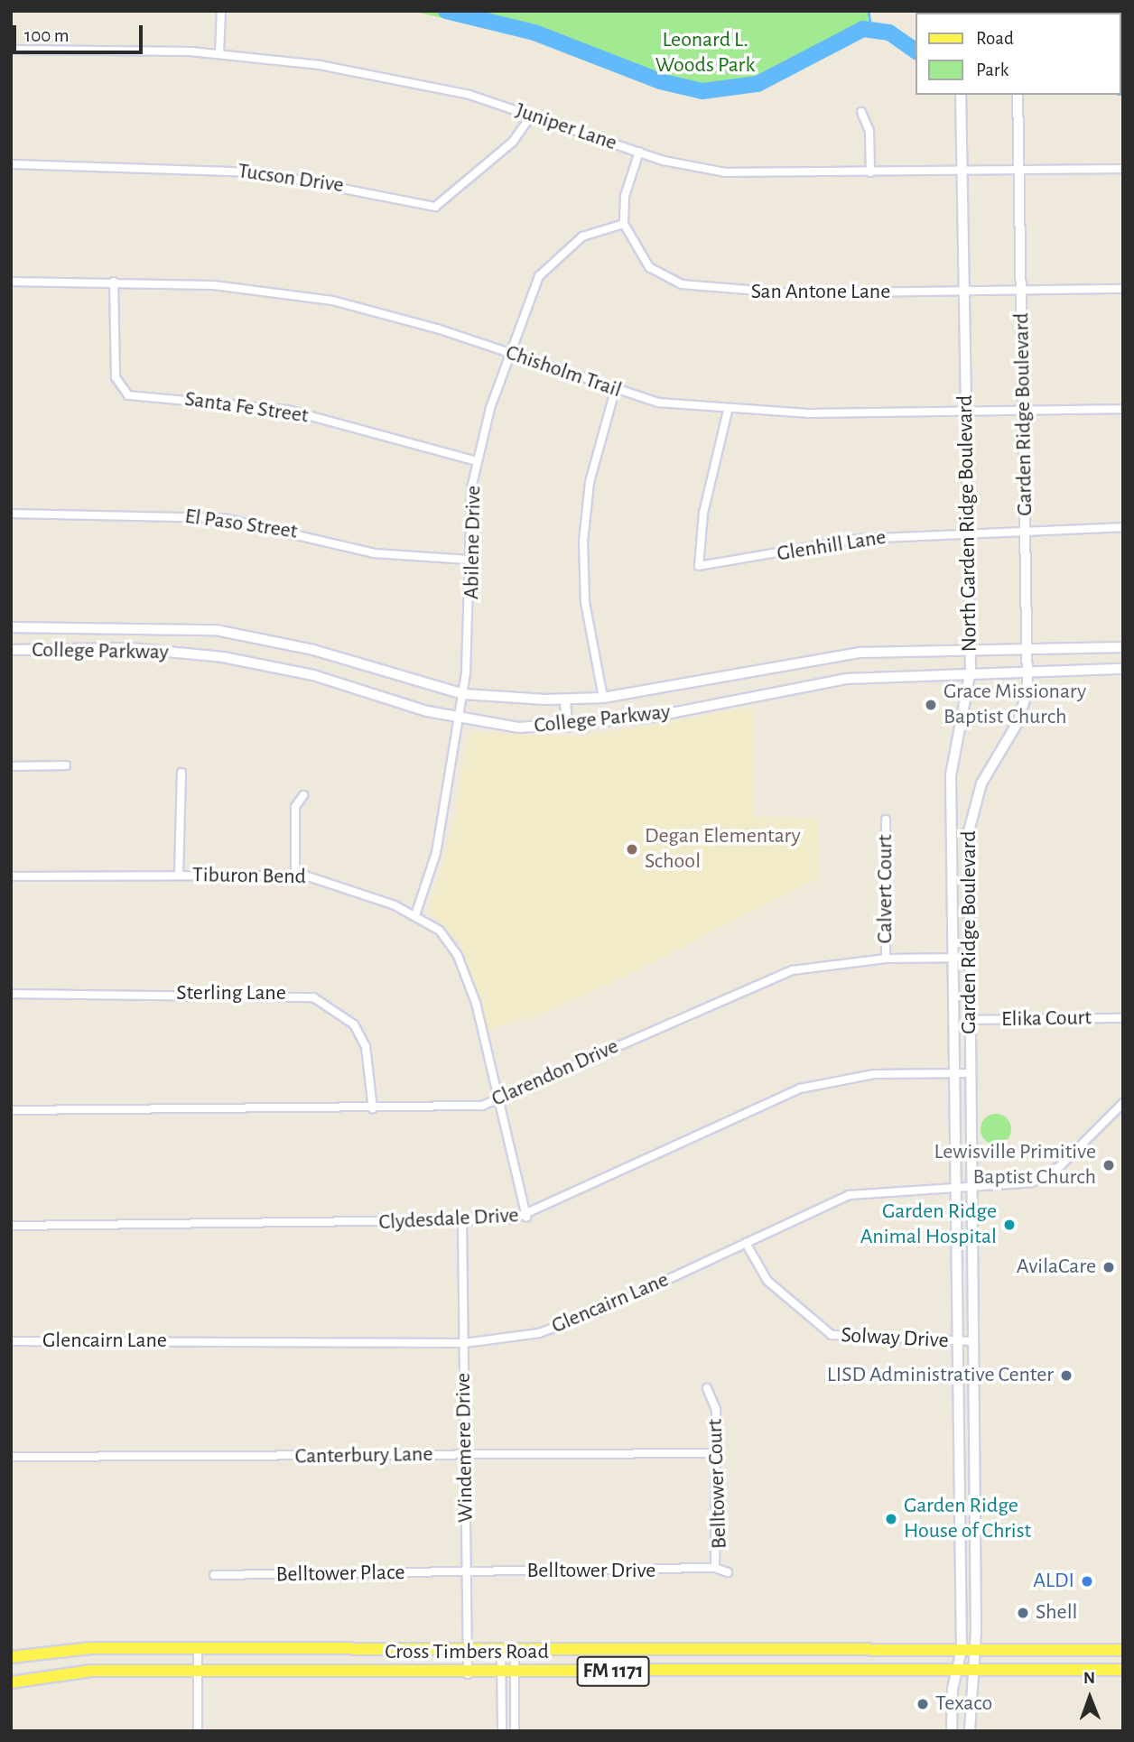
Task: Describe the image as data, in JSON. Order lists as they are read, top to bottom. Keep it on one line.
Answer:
{"streets":{"main road":["Garden Ridge Boulevard","North Garden Ridge Boulevard","College Parkway","Cross Timbers Road","FM 1171"],"street":["Juniper Lane","Tucson Drive","San Antone Lane","Chisholm Trail","Santa Fe Street","El Paso Street","Abilene Drive","Glenhill Lane","Tiburon Bend","Calvert Court","Sterling Lane","Elika Court","Clarendon Drive","Clydesdale Drive","Glencairn Lane","Solway Drive","Windemere Drive","Canterbury Lane","Belltower Court","Belltower Drive","Belltower Place"]},"crossings":[["Juniper Lane","Tucson Drive"],["Juniper Lane","Garden Ridge Boulevard"],["Juniper Lane","North Garden Ridge Boulevard"],["San Antone Lane","Garden Ridge Boulevard"],["San Antone Lane","North Garden Ridge Boulevard"],["San Antone Lane","Abilene Drive"],["Chisholm Trail","Santa Fe Street"],["Chisholm Trail","Garden Ridge Boulevard"],["Chisholm Trail","North Garden Ridge Boulevard"],["Chisholm Trail","Abilene Drive"],["Chisholm Trail","Glenhill Lane"],["Santa Fe Street","Abilene Drive"],["Garden Ridge Boulevard","Glenhill Lane"],["Garden Ridge Boulevard","College Parkway"],["Garden Ridge Boulevard","Elika Court"],["Garden Ridge Boulevard","Clarendon Drive"],["Garden Ridge Boulevard","Clydesdale Drive"],["Garden Ridge Boulevard","Glencairn Lane"],["Garden Ridge Boulevard","Solway Drive"],["Garden Ridge Boulevard","FM 1171"],["North Garden Ridge Boulevard","Glenhill Lane"],["North Garden Ridge Boulevard","College Parkway"],["North Garden Ridge Boulevard","Clarendon Drive"],["North Garden Ridge Boulevard","Clydesdale Drive"],["North Garden Ridge Boulevard","Glencairn Lane"],["North Garden Ridge Boulevard","Solway Drive"],["North Garden Ridge Boulevard","Cross Timbers Road"],["North Garden Ridge Boulevard","FM 1171"],["El Paso Street","Abilene Drive"],["Abilene Drive","College Parkway"],["Abilene Drive","Tiburon Bend"],["Tiburon Bend","Clarendon Drive"],["Tiburon Bend","Clydesdale Drive"],["Calvert Court","Clarendon Drive"],["Sterling Lane","Clarendon Drive"],["Clydesdale Drive","Windemere Drive"],["Glencairn Lane","Solway Drive"],["Glencairn Lane","Windemere Drive"],["Windemere Drive","Canterbury Lane"],["Windemere Drive","Belltower Drive"],["Windemere Drive","Belltower Place"],["Windemere Drive","Cross Timbers Road"],["Canterbury Lane","Belltower Court"],["Belltower Court","Belltower Drive"],["Belltower Drive","Belltower Place"],["Cross Timbers Road","FM 1171"]],"parks":["Leonard L. Woods Park"],"places":["Grace Missionary Baptist Church","Degan Elementary School","Lewisville Primitive Baptist Church","Garden Ridge Animal Hospital","AvilaCare","LISD Administrative Center","Garden Ridge House of Christ","ALDI","Shell","Texaco"],"legend":["Road","Park"],"scale_bar":"100 m","north":"top"}
